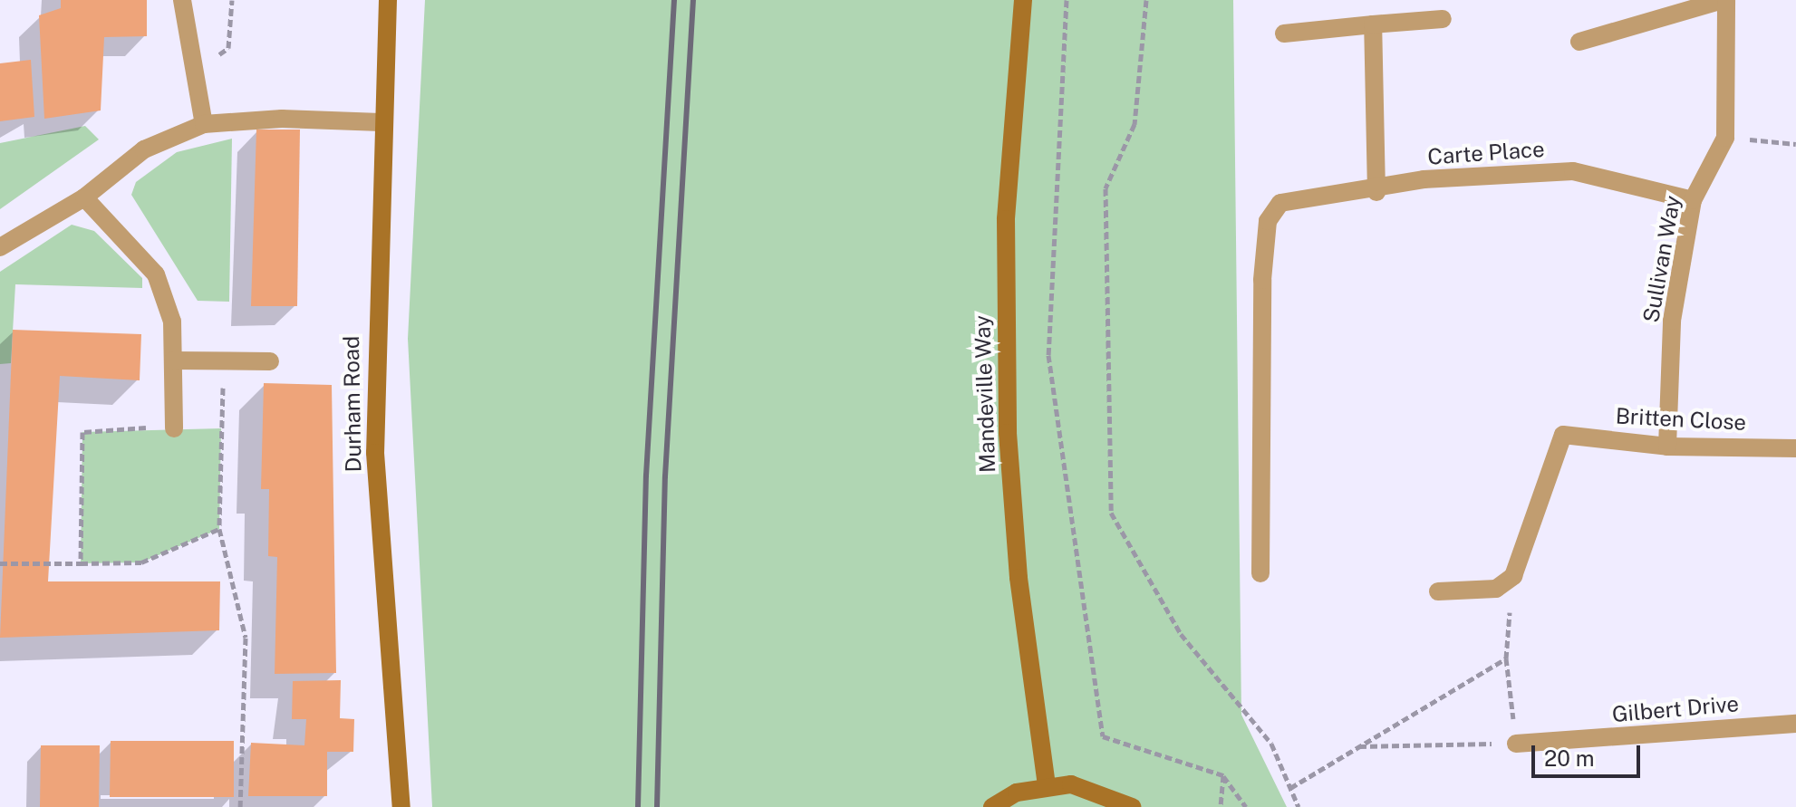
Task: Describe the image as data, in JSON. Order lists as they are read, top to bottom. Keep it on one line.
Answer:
{"streets":{"main road":["Mandeville Way","Durham Road"],"street":["Carte Place","Sullivan Way","Britten Close","Gilbert Drive"]},"crossings":[["Carte Place","Sullivan Way"],["Sullivan Way","Britten Close"]],"scale_bar":"20 m"}
